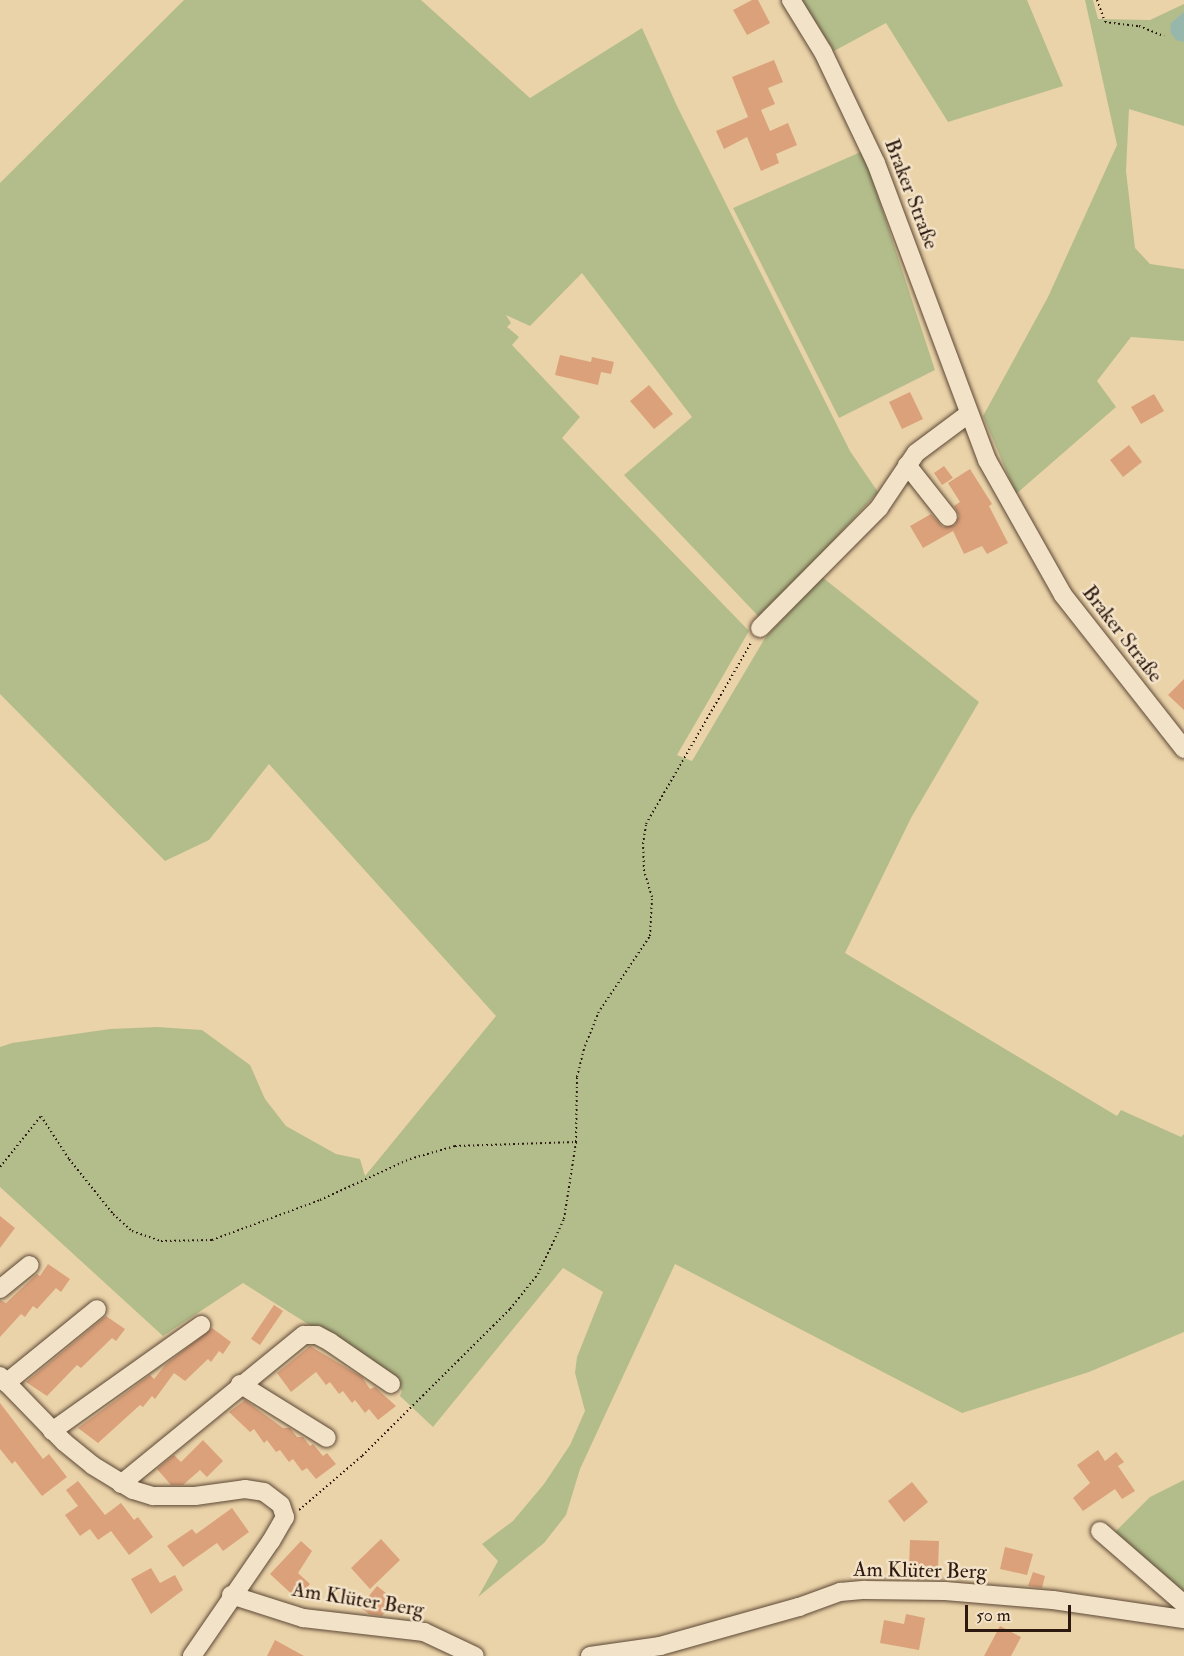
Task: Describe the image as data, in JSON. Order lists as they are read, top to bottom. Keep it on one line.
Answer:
{"streets":{"street":["Braker Straße","Am Klüter Berg"]},"scale_bar":"50 m"}
